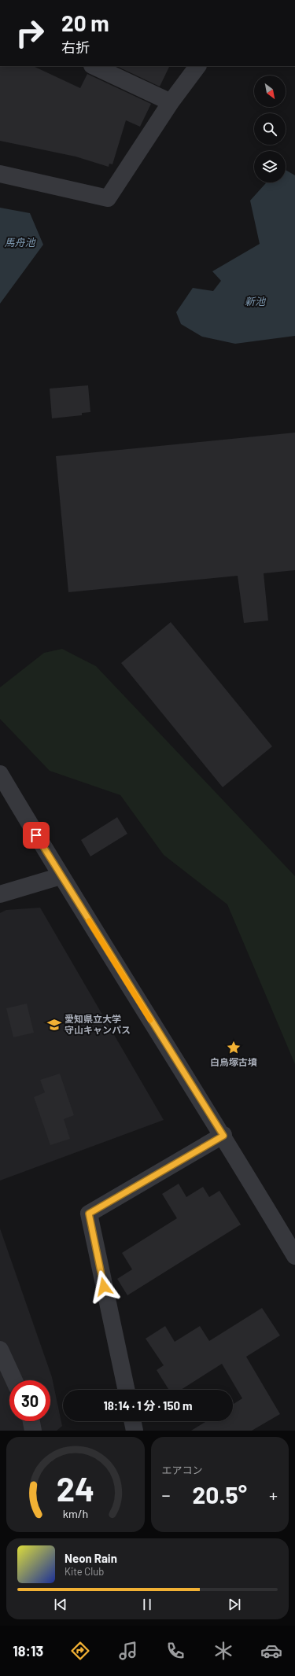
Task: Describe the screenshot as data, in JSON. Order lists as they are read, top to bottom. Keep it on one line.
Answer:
{"water":["馬舟池","新池"],"places":{"school or university":["愛知県立大学 守山キャンパス"],"place":["白鳥塚古墳"]},"north":"bottom right","page":{"turn":["20 m","右折"],"limit":"30","trip":"18:14 · 1 分 · 150 m","tile":"エアコン","heat":["−","20.5°","+"],"song":["Neon Rain","Kite Club"],"tabs":"18:13","gauge":["24","km/h"]}}
